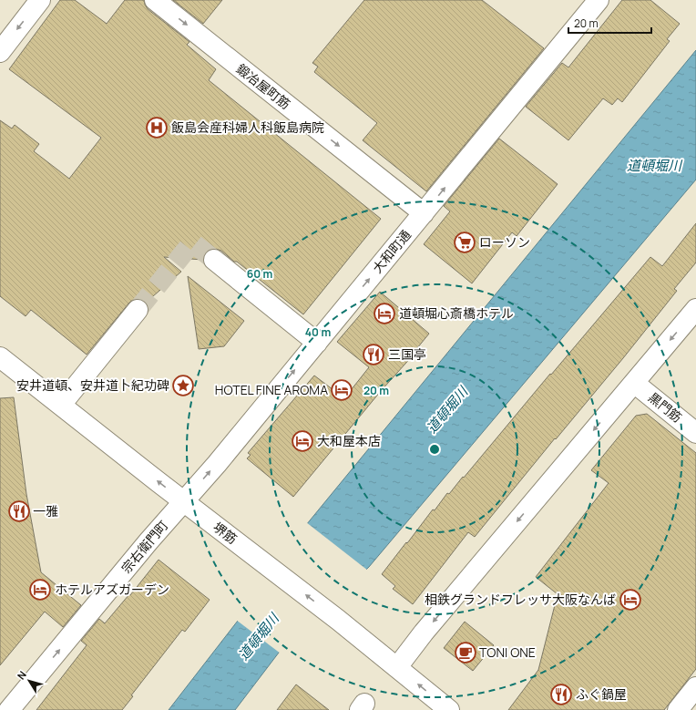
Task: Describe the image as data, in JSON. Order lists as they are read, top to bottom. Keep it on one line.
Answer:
{"streets":{"street":["鍛冶屋町筋","大和町通","黒門筋","堺筋","宗右衛門町"]},"crossings":[["鍛冶屋町筋","大和町通"],["大和町通","堺筋"],["大和町通","宗右衛門町"],["堺筋","宗右衛門町"]],"one_way":["大和町通","堺筋","宗右衛門町"],"water":["道頓堀川"],"places":{"hospital":["飯島会産科婦人科飯島病院"],"supermarket":["ローソン"],"hotel":["道頓堀心斎橋ホテル","HOTEL FINE AROMA","大和屋本店","ホテルアズガーデン","相鉄グランドフレッサ大阪なんば"],"restaurant":["三国亭","一雅","ふぐ鍋屋"],"place":["安井道頓、安井道卜紀功碑"],"cafe":["TONI ONE"]},"scale_bar":"20 m","north":"top left","rings":["60 m","40 m","20 m"]}
